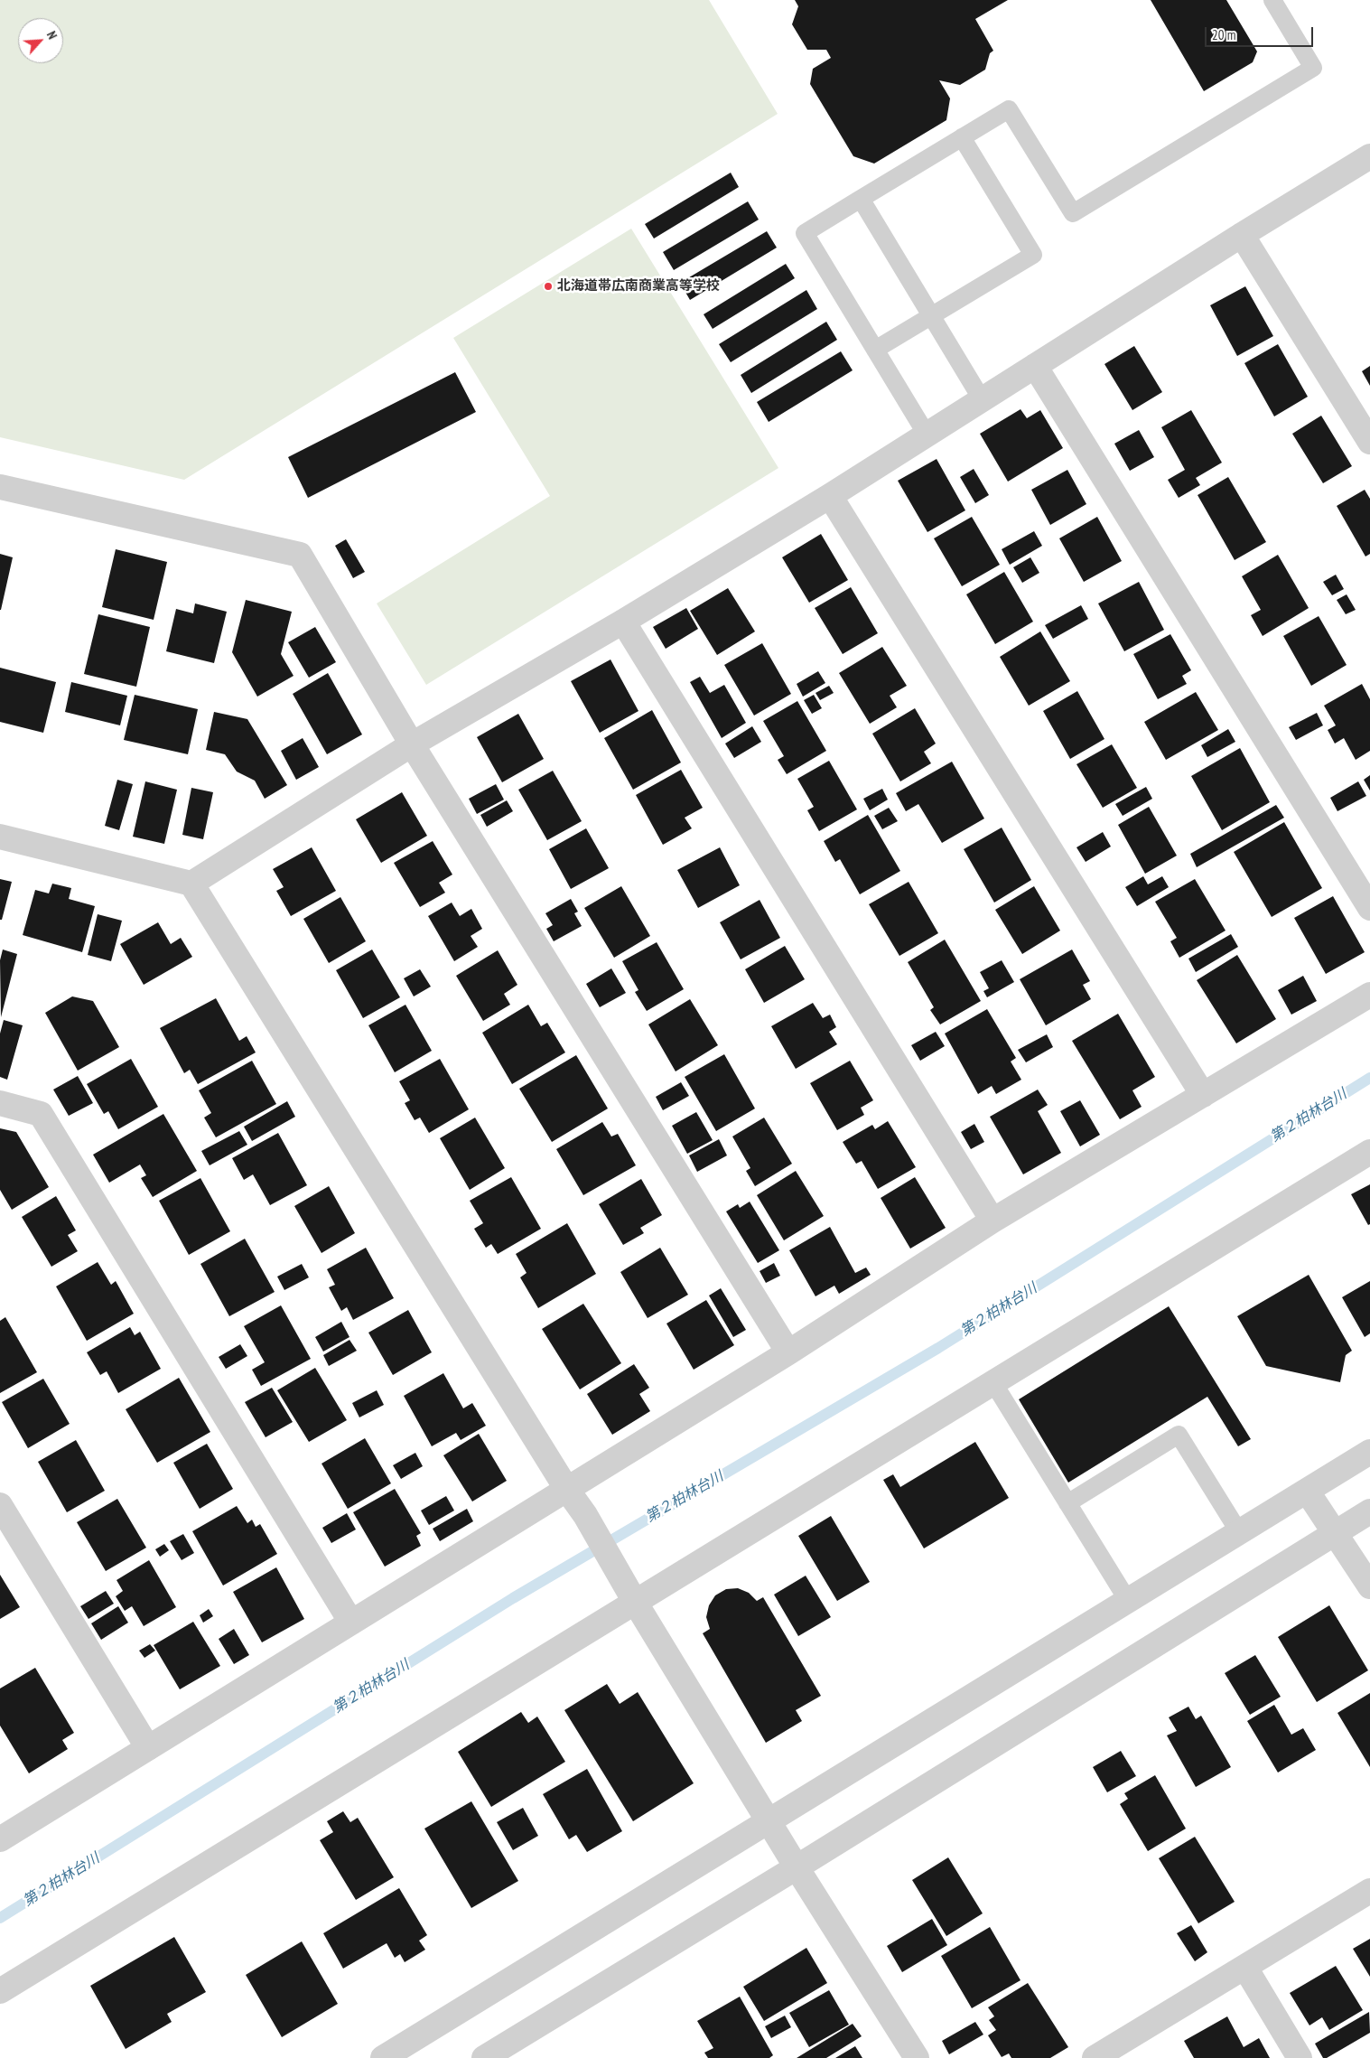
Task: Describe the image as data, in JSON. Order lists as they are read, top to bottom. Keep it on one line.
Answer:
{"water":["第２柏林台川"],"places":["北海道帯広南商業高等学校"],"scale_bar":"20 m","north":"top right"}
